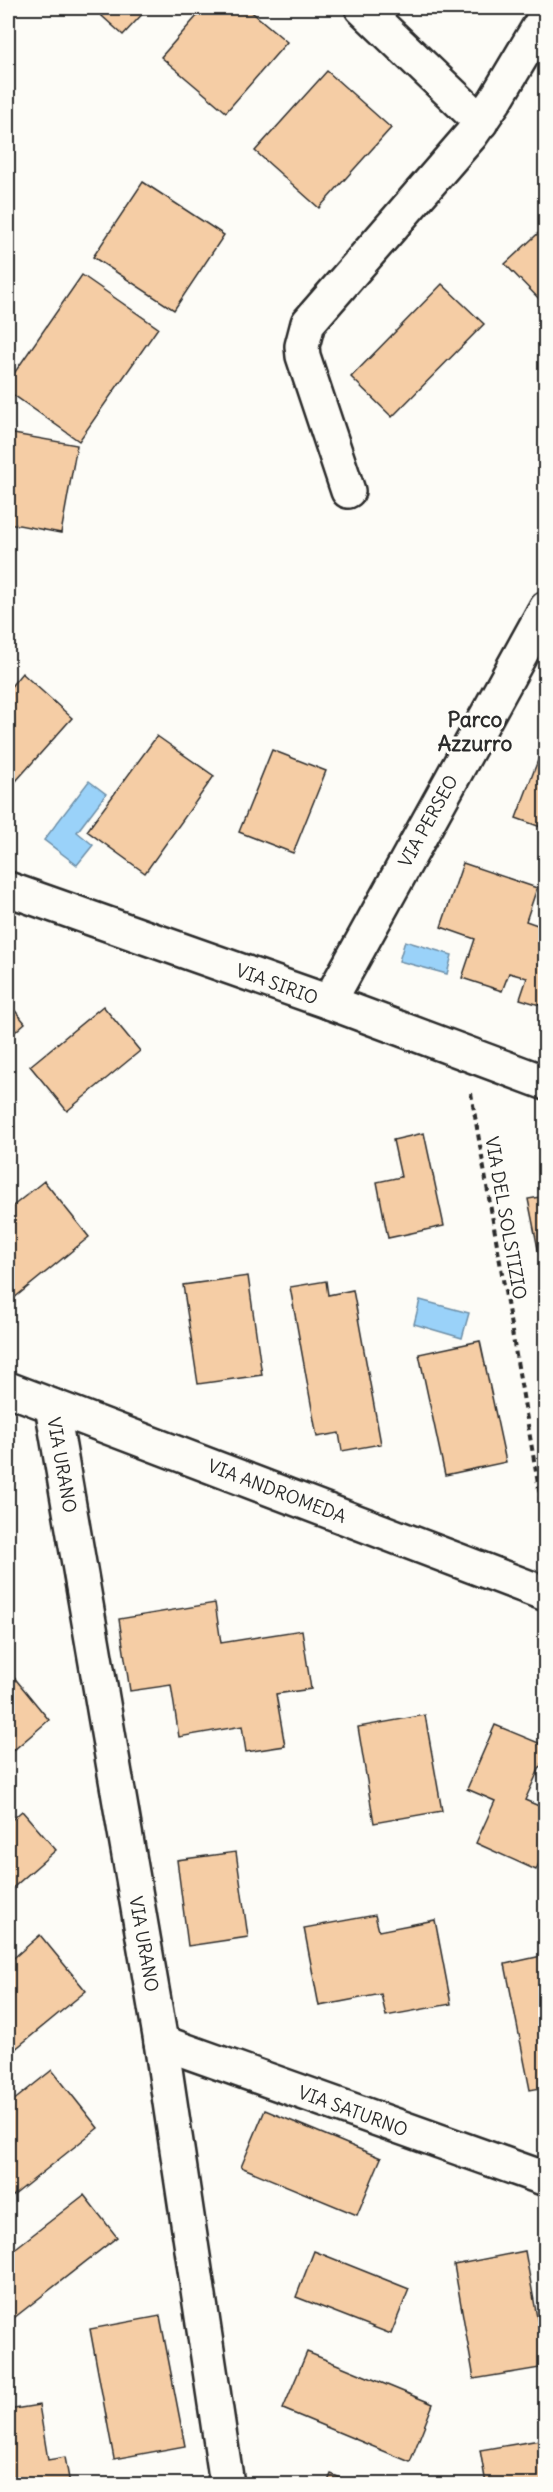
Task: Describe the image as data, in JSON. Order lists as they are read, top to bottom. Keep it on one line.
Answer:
{"streets":{"street":["VIA PERSEO","VIA SIRIO","VIA URANO","VIA ANDROMEDA","VIA SATURNO"],"path":["VIA DEL SOLSTIZIO"]},"crossings":[["VIA PERSEO","VIA SIRIO"],["VIA SIRIO","VIA DEL SOLSTIZIO"],["VIA URANO","VIA ANDROMEDA"],["VIA URANO","VIA SATURNO"]],"districts":["Parco Azzurro"]}
